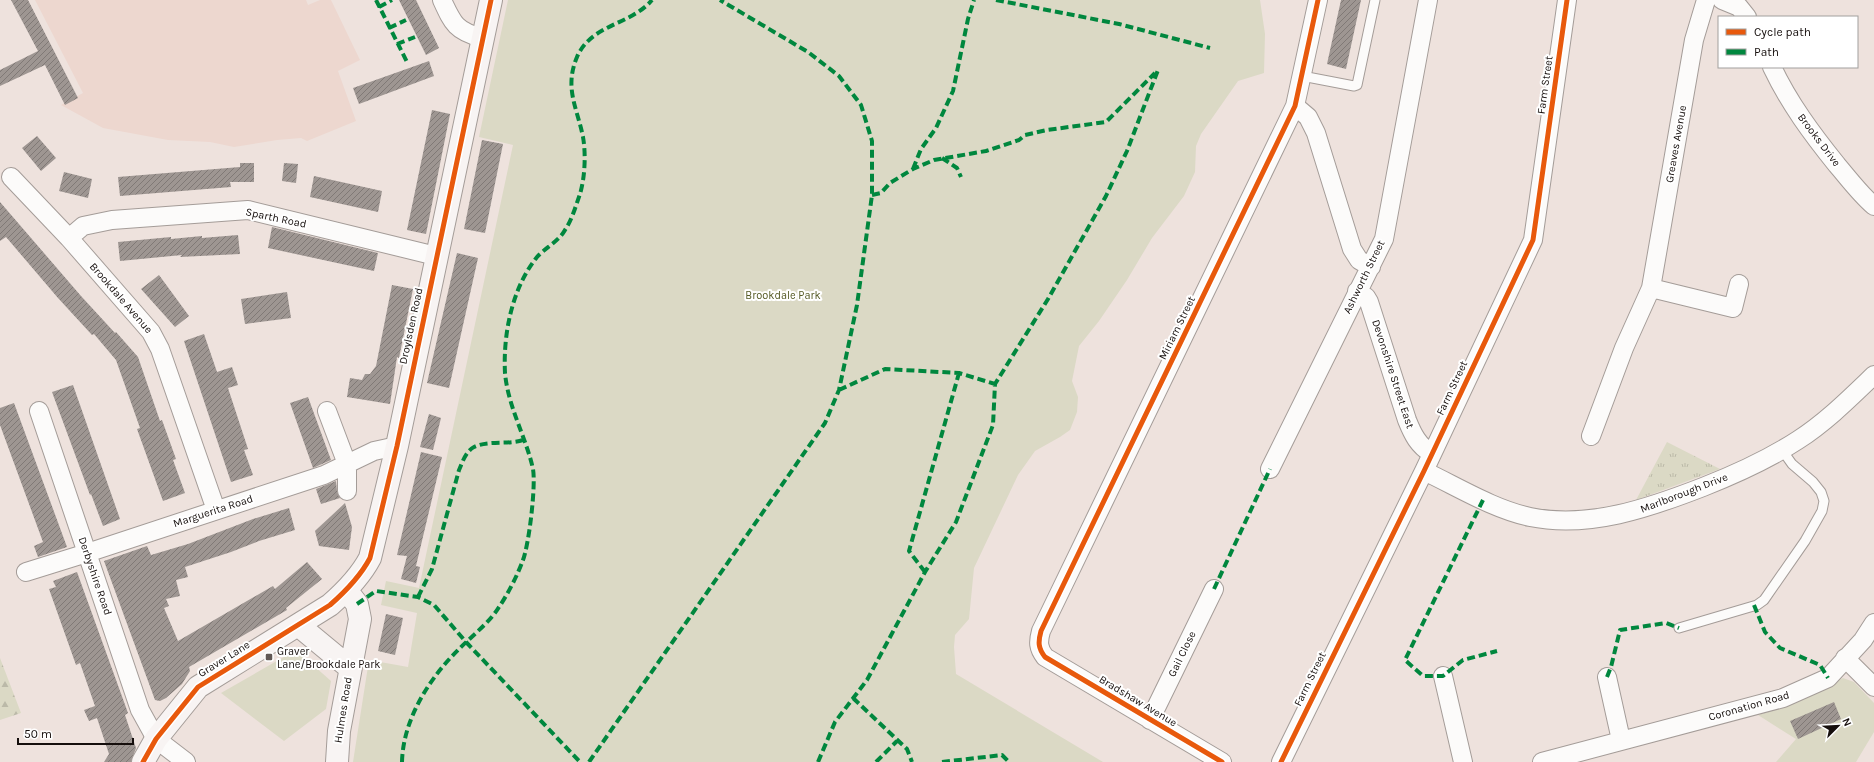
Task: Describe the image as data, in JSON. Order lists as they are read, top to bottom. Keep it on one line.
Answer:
{"streets":{"street":["Farm Street","Brooks Drive","Greaves Avenue","Sparth Road","Ashworth Street","Brookdale Avenue","Droylsden Road","Miriam Street","Devonshire Street East","Marlborough Drive","Marguerita Road","Derbyshire Road","Gail Close","Graver Lane","Bradshaw Avenue","Coronation Road","Hulmes Road"]},"crossings":[["Farm Street","Devonshire Street East"],["Farm Street","Marlborough Drive"],["Sparth Road","Brookdale Avenue"],["Sparth Road","Droylsden Road"],["Ashworth Street","Devonshire Street East"],["Brookdale Avenue","Marguerita Road"],["Droylsden Road","Marguerita Road"],["Droylsden Road","Graver Lane"],["Droylsden Road","Hulmes Road"],["Miriam Street","Bradshaw Avenue"],["Marguerita Road","Derbyshire Road"],["Derbyshire Road","Graver Lane"],["Gail Close","Bradshaw Avenue"]],"parks":["Brookdale Park"],"places":{"transit":["Graver Lane/Brookdale Park"]},"legend":["Cycle path","Path"],"scale_bar":"50 m","north":"top right"}
